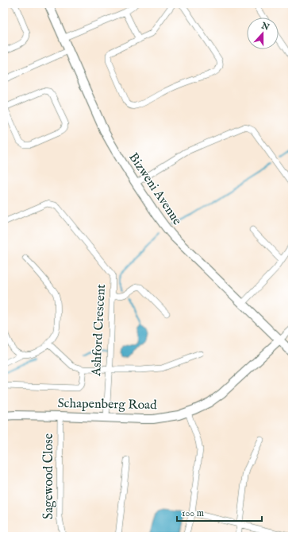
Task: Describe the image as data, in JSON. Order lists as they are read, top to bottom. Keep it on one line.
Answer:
{"streets":{"street":["Bizweni Avenue","Ashford Crescent","Schapenberg Road","Sagewood Close"]},"crossings":[["Bizweni Avenue","Schapenberg Road"],["Ashford Crescent","Schapenberg Road"],["Schapenberg Road","Sagewood Close"]],"scale_bar":"100 m","north":"top"}
